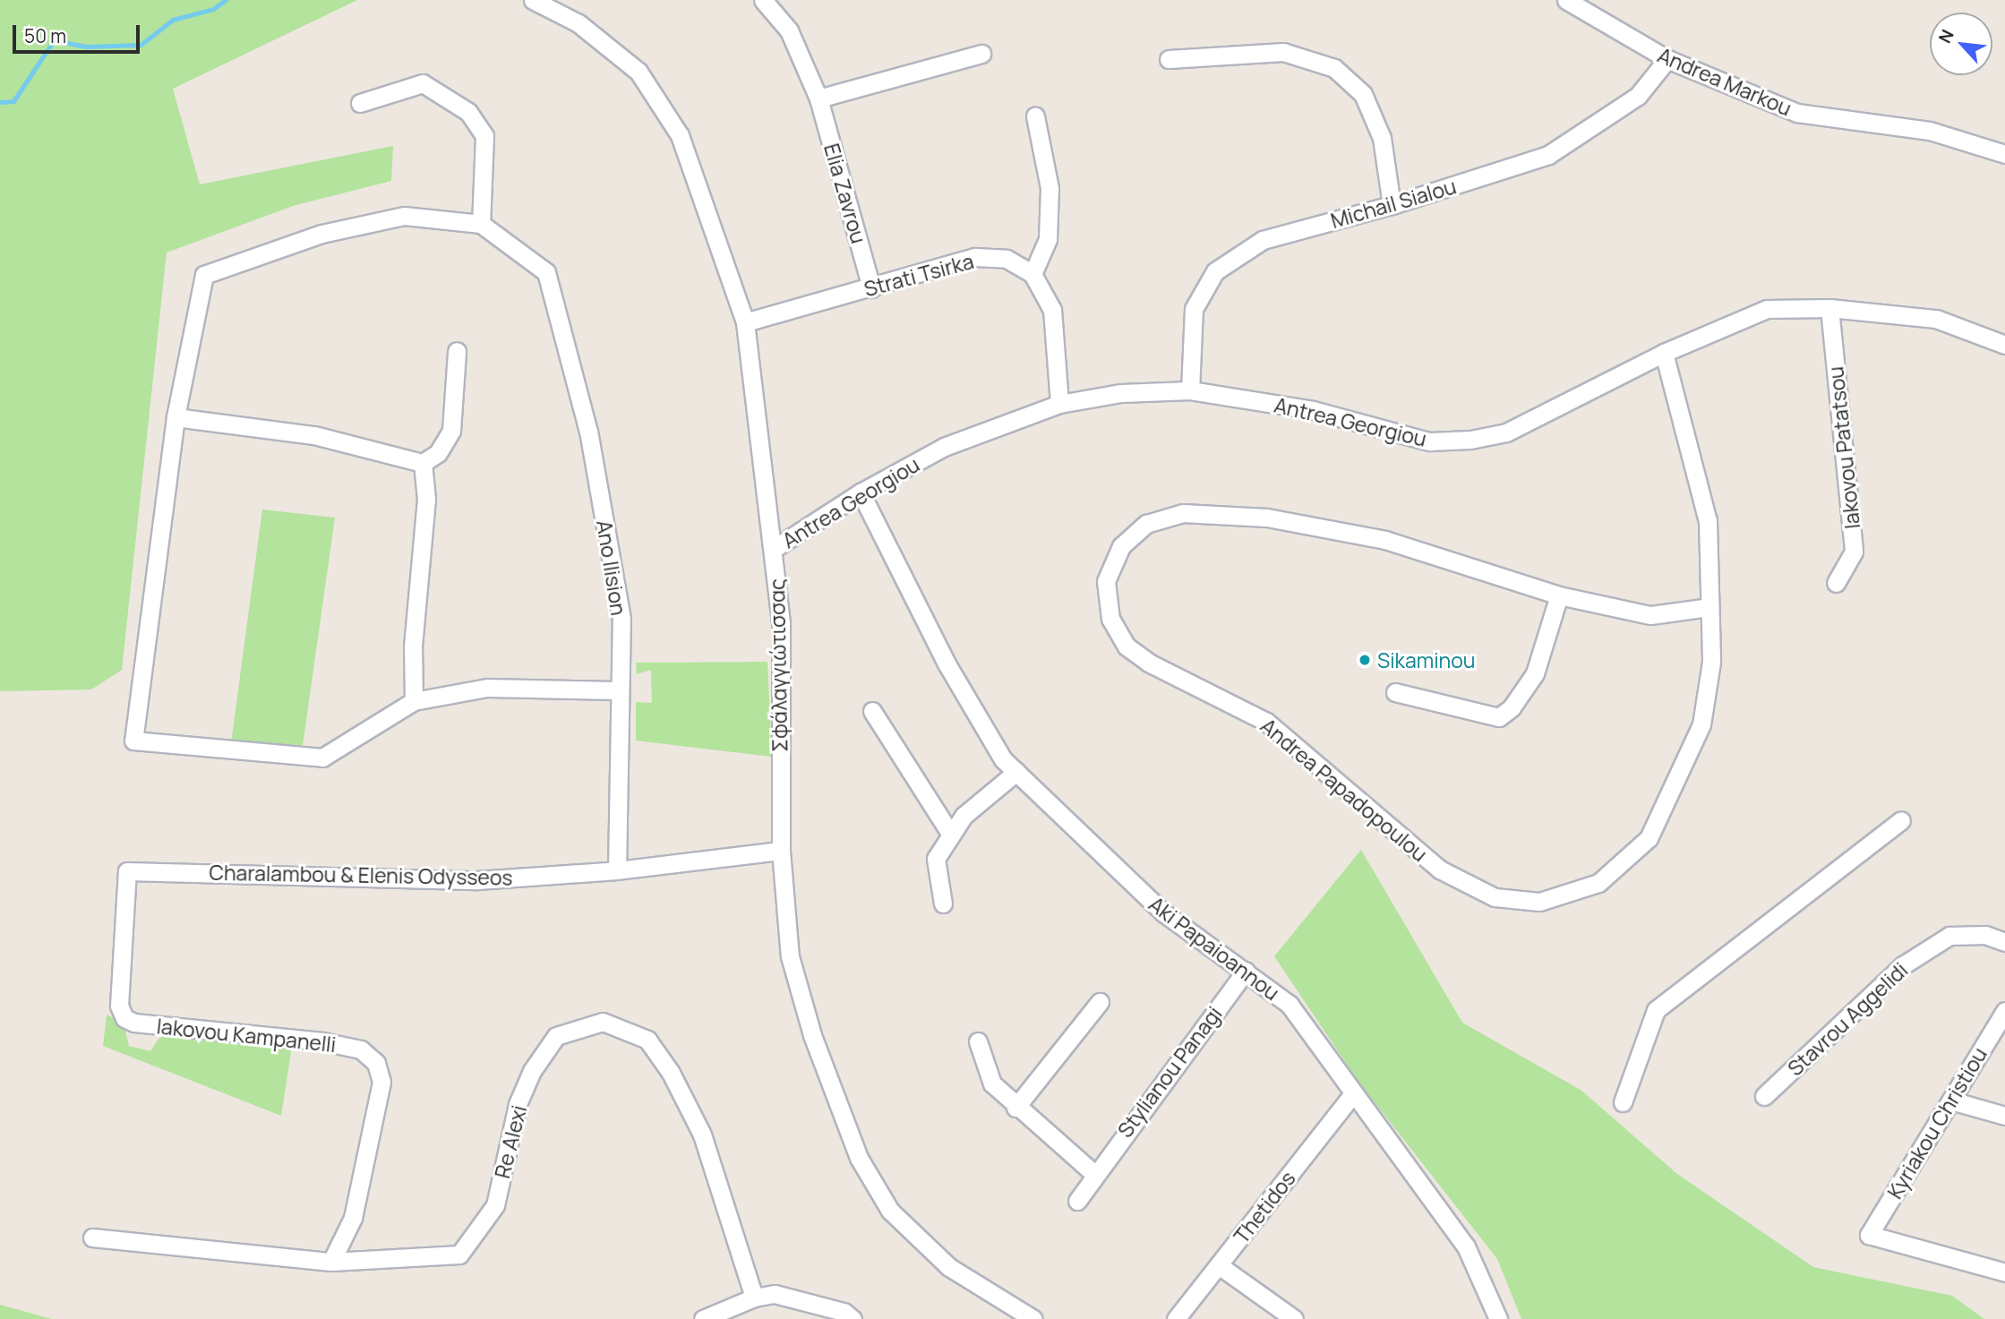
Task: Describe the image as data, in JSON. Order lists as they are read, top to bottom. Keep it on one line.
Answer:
{"streets":{"street":["Andrea Markou","Elia Zavrou","Michail Sialou","Strati Tsirka","Antrea Georgiou","Iakovou Patatsou","Ano Ilision","Σφάλαγγιώτισσας","Andrea Papadopoulou","Charalambou & Elenis Odysseos","Aki Papaioannou","Stavrou Aggelidi","Iakovou Kampanelli","Stylianou Panagi","Kyriakou Christiou","Re Alexi","Thetidos"]},"crossings":[["Andrea Markou","Michail Sialou"],["Elia Zavrou","Strati Tsirka"],["Michail Sialou","Antrea Georgiou"],["Strati Tsirka","Σφάλαγγιώτισσας"],["Antrea Georgiou","Iakovou Patatsou"],["Antrea Georgiou","Σφάλαγγιώτισσας"],["Antrea Georgiou","Andrea Papadopoulou"],["Antrea Georgiou","Aki Papaioannou"],["Ano Ilision","Charalambou & Elenis Odysseos"],["Σφάλαγγιώτισσας","Charalambou & Elenis Odysseos"],["Charalambou & Elenis Odysseos","Iakovou Kampanelli"],["Aki Papaioannou","Stylianou Panagi"],["Aki Papaioannou","Thetidos"],["Iakovou Kampanelli","Re Alexi"]],"places":["Sikaminou"],"scale_bar":"50 m","north":"top left"}
